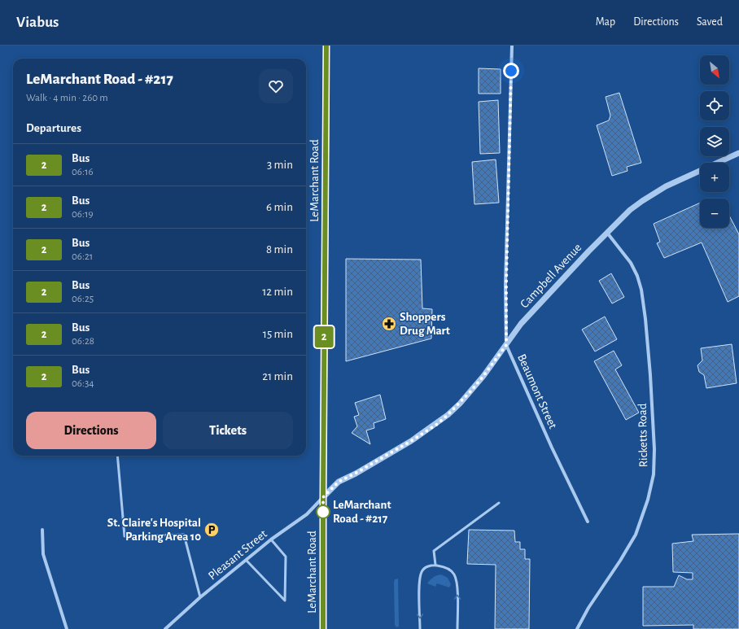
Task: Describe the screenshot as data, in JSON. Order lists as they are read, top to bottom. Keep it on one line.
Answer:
{"streets":{"main road":["LeMarchant Road"],"street":["Campbell Avenue","Beaumont Street","Ricketts Road","Pleasant Street"]},"crossings":[["LeMarchant Road","Campbell Avenue"],["LeMarchant Road","Pleasant Street"],["Campbell Avenue","Beaumont Street"],["Campbell Avenue","Ricketts Road"],["Campbell Avenue","Pleasant Street"]],"places":{"pharmacy":["Shoppers Drug Mart"],"other":["LeMarchant Road - #217"],"parking":["St. Claire's Hospital Parking Area 10"]},"lines":["bus line 2"],"north":"bottom right","page":{"header":"Viabus","nav":["Map","Directions","Saved"],"on_map":"2","map_buttons":["+","−"],"heading":[["LeMarchant Road - #217","Walk · 4 min · 260 m"],"Departures"],"list":[{"mark":"2","name":"Bus","note":"06:16","value":"3 min"},{"mark":"2","name":"Bus","note":"06:19","value":"6 min"},{"mark":"2","name":"Bus","note":"06:21","value":"8 min"},{"mark":"2","name":"Bus","note":"06:25","value":"12 min"},{"mark":"2","name":"Bus","note":"06:28","value":"15 min"},{"mark":"2","name":"Bus","note":"06:34","value":"21 min"}],"buttons":["Directions","Tickets"]}}
